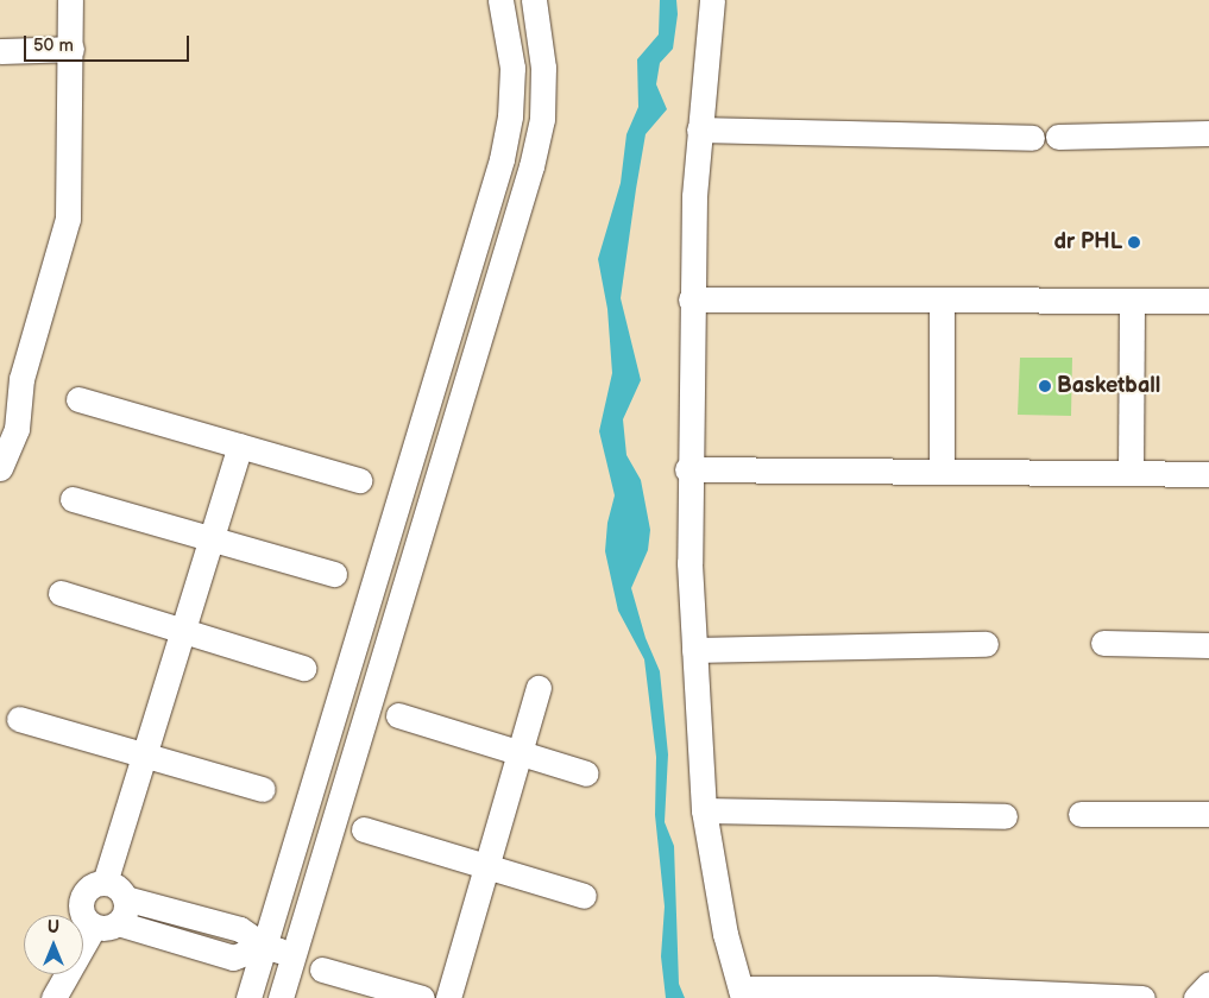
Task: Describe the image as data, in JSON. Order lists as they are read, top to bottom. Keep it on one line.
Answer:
{"places":["dr PHL","Basketball"],"scale_bar":"50 m","north":"top"}
